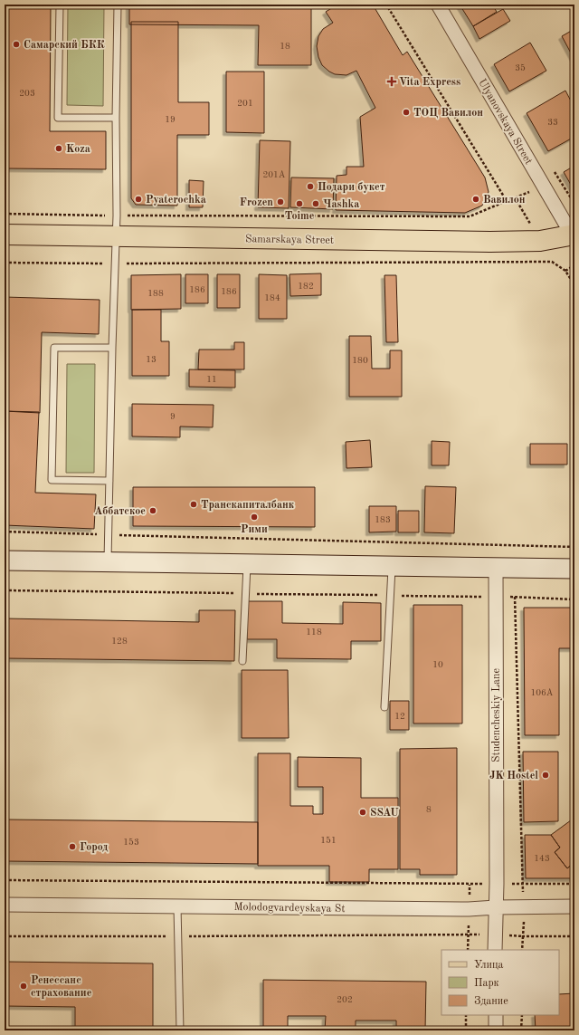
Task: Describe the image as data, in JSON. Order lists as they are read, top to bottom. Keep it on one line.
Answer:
{"streets":{"main road":["Samarskaya Street"],"street":["Ulyanovskaya Street","Studencheskiy Lane","Molodogvardeyskaya St"]},"crossings":[["Ulyanovskaya Street","Samarskaya Street"],["Studencheskiy Lane","Molodogvardeyskaya St"]],"places":{"other":["Самарский БКК","ТОЦ Вавилон","Koza","Подари букет","Pyaterochka","Вавилон","Frozen","Toime","Чаshka","Транскапиталбанк","Аббатское","Рими","JK Hostel","SSAU","Город","Ренессанс страхование"],"health":["Vita Express"]},"house_numbers":["18","35","203","201","19","33","201А","182","186","186","188","184","13","180","11","9","183","118","128","10","106А","12","8","151","153","143","202"],"legend":["Улица","Парк","Здание"]}
